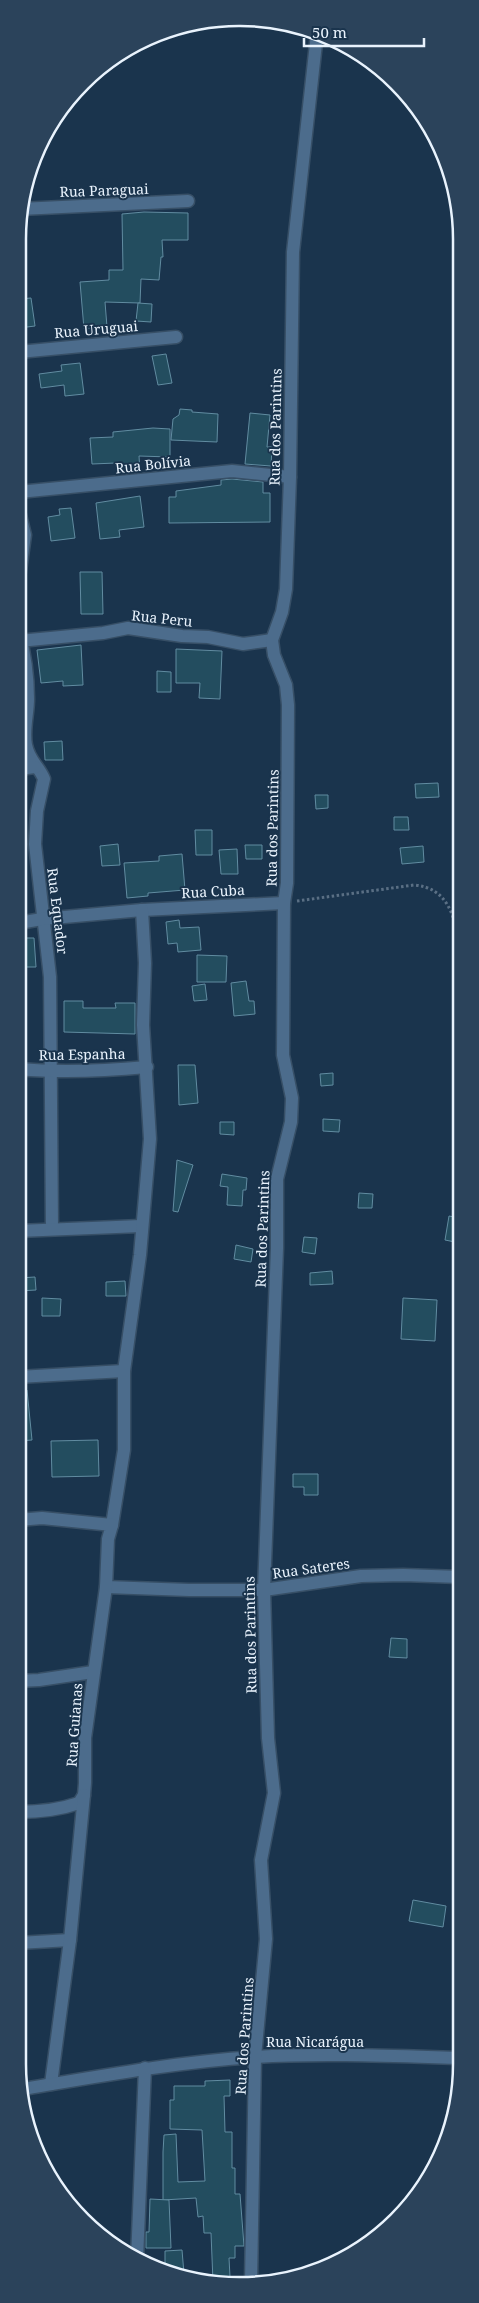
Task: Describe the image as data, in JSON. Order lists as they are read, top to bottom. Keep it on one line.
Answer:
{"streets":{"street":["Rua Paraguai","Rua Uruguai","Rua dos Parintins","Rua Bolívia","Rua Peru","Rua Cuba","Rua Equador","Rua Espanha","Rua Sateres","Rua Guianas","Rua Nicarágua"]},"crossings":[["Rua dos Parintins","Rua Bolívia"],["Rua dos Parintins","Rua Peru"],["Rua dos Parintins","Rua Cuba"],["Rua dos Parintins","Rua Sateres"],["Rua dos Parintins","Rua Nicarágua"],["Rua Cuba","Rua Equador"],["Rua Cuba","Rua Guianas"],["Rua Equador","Rua Espanha"],["Rua Espanha","Rua Guianas"],["Rua Sateres","Rua Guianas"],["Rua Guianas","Rua Nicarágua"]],"scale_bar":"50 m"}
